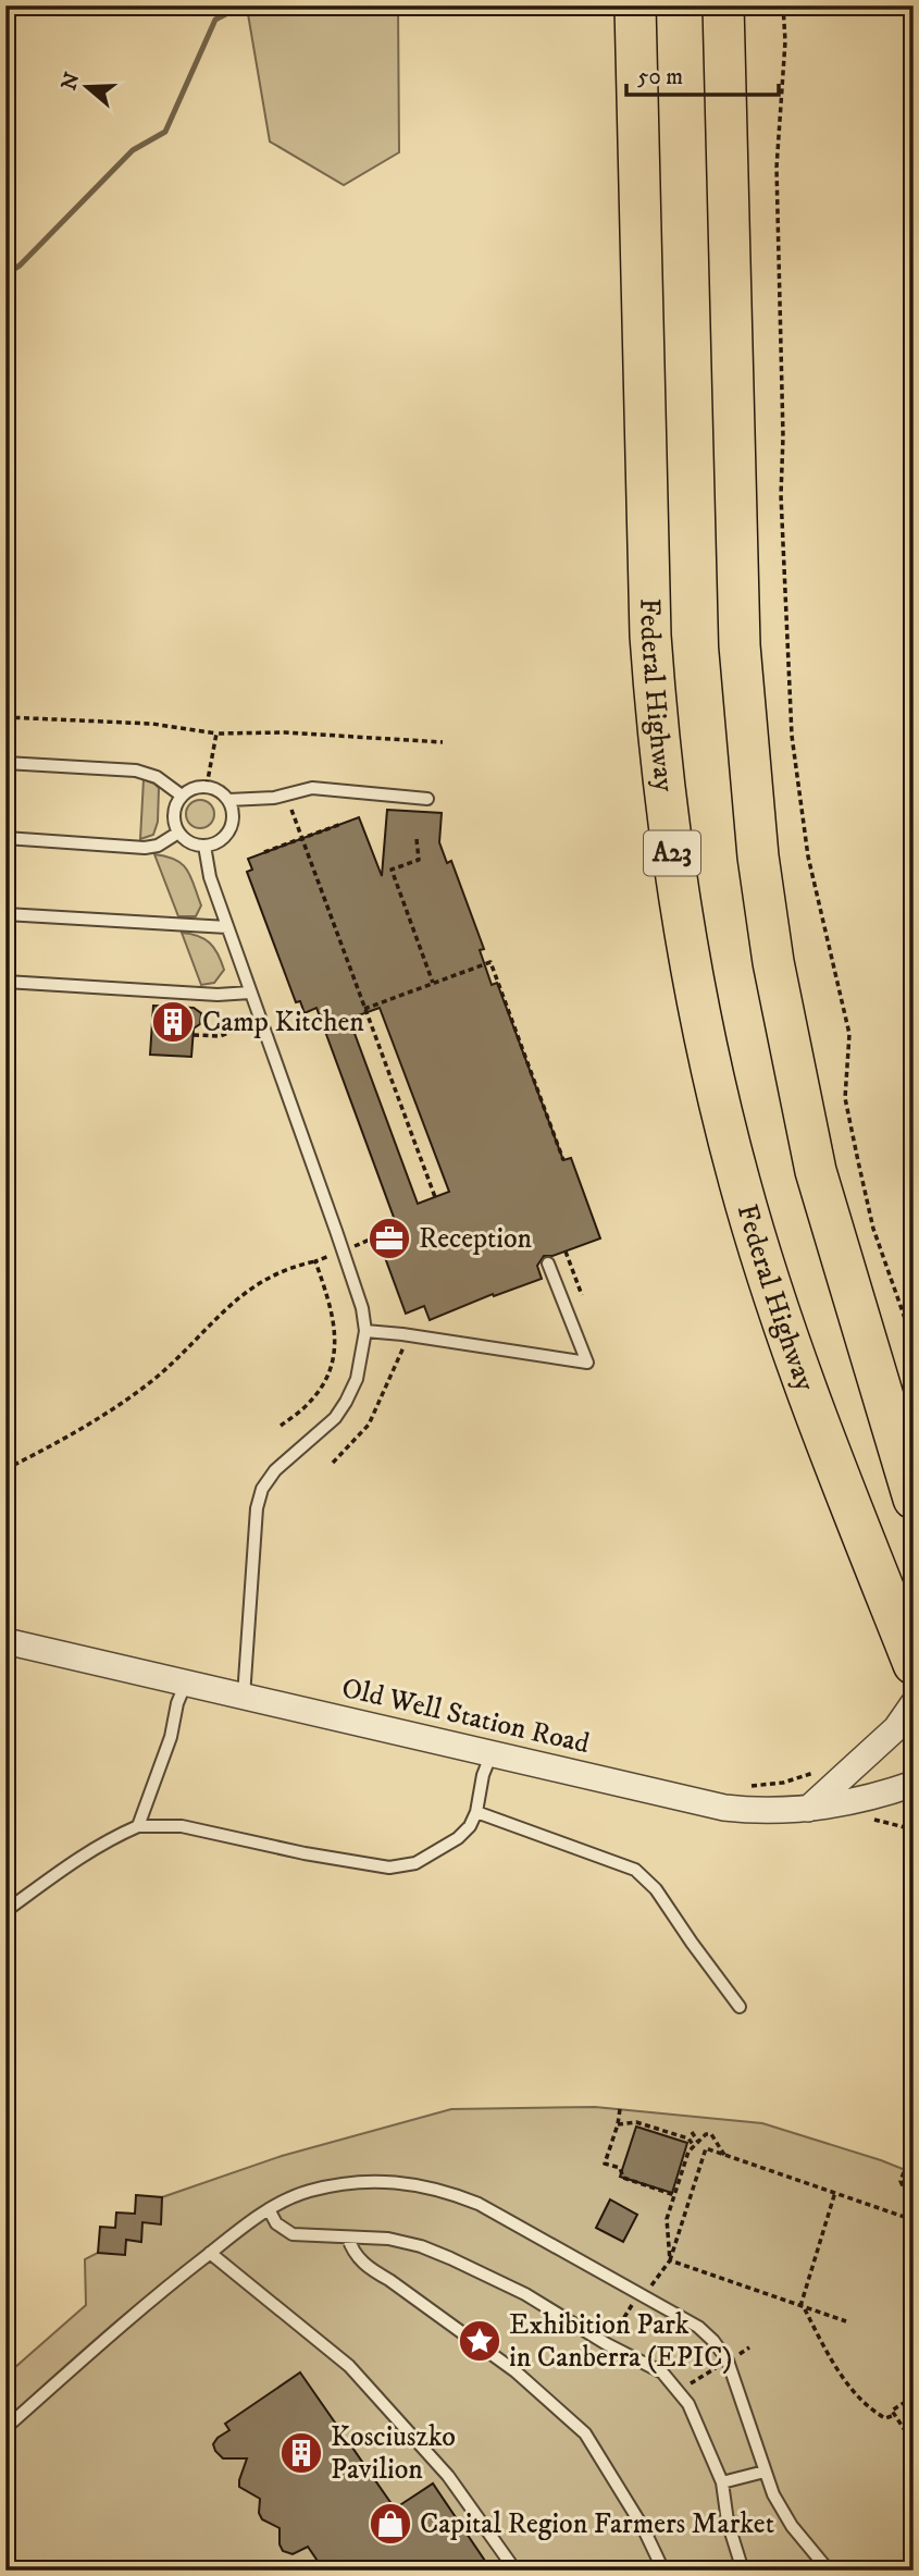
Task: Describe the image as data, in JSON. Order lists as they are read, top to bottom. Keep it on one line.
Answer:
{"streets":{"highway":["Federal Highway","A23"],"street":["Old Well Station Road"]},"places":{"building":["Camp Kitchen","Kosciuszko Pavilion"],"office":["Reception"],"place":["Exhibition Park in Canberra (EPIC)"],"shop":["Capital Region Farmers Market"]},"scale_bar":"50 m","north":"left"}
